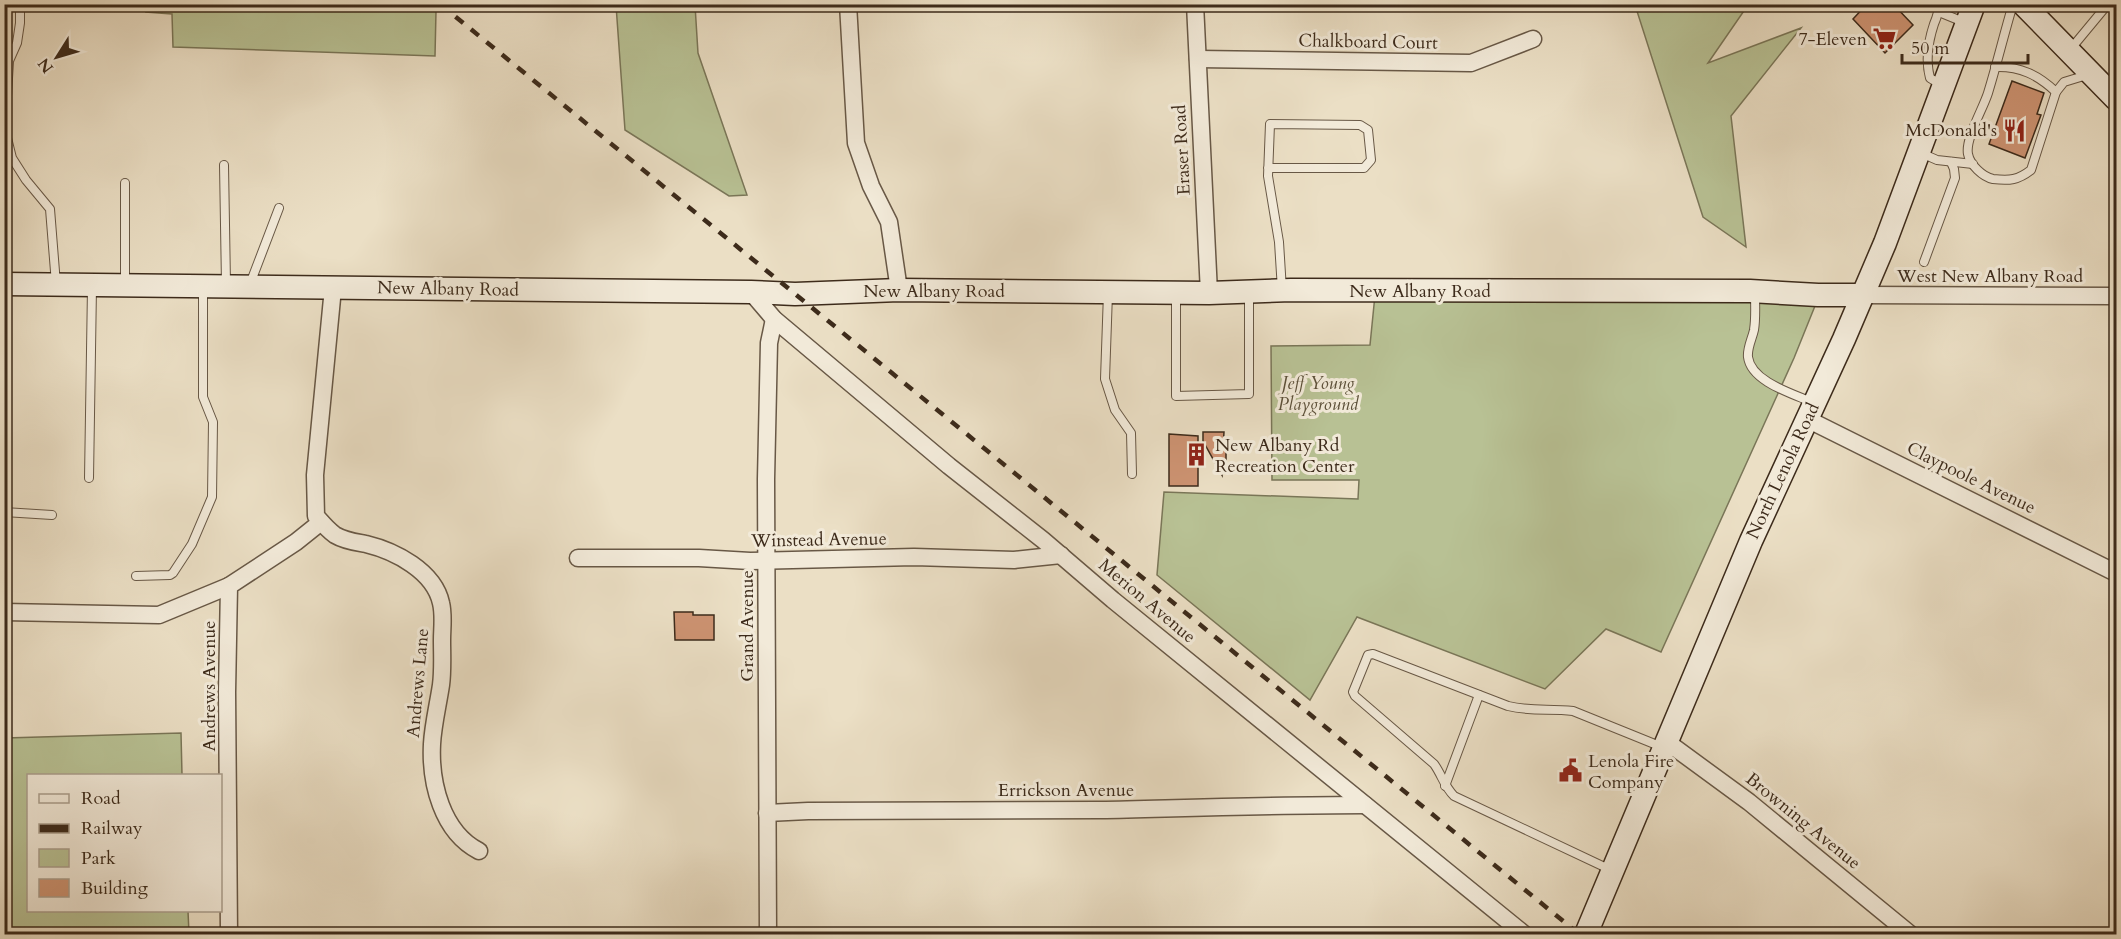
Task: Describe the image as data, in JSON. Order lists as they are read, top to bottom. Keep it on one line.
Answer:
{"streets":{"main road":["New Albany Road","North Lenola Road"],"street":["Chalkboard Court","Eraser Road","West New Albany Road","Claypoole Avenue","Winstead Avenue","Merion Avenue","Grand Avenue","Andrews Lane","Andrews Avenue","Errickson Avenue","Browning Avenue"]},"crossings":[["Chalkboard Court","Eraser Road"],["Eraser Road","New Albany Road"],["West New Albany Road","New Albany Road"],["West New Albany Road","North Lenola Road"],["New Albany Road","North Lenola Road"],["New Albany Road","Merion Avenue"],["North Lenola Road","Claypoole Avenue"],["North Lenola Road","Browning Avenue"],["Winstead Avenue","Merion Avenue"],["Winstead Avenue","Grand Avenue"],["Merion Avenue","Grand Avenue"],["Merion Avenue","Errickson Avenue"],["Grand Avenue","Errickson Avenue"]],"parks":["Jeff Young Playground"],"places":{"supermarket":["7-Eleven"],"restaurant":["McDonald's"],"building":["New Albany Rd Recreation Center"],"public building":["Lenola Fire Company"]},"legend":["Road","Railway","Park","Building"],"scale_bar":"50 m","north":"bottom left"}
